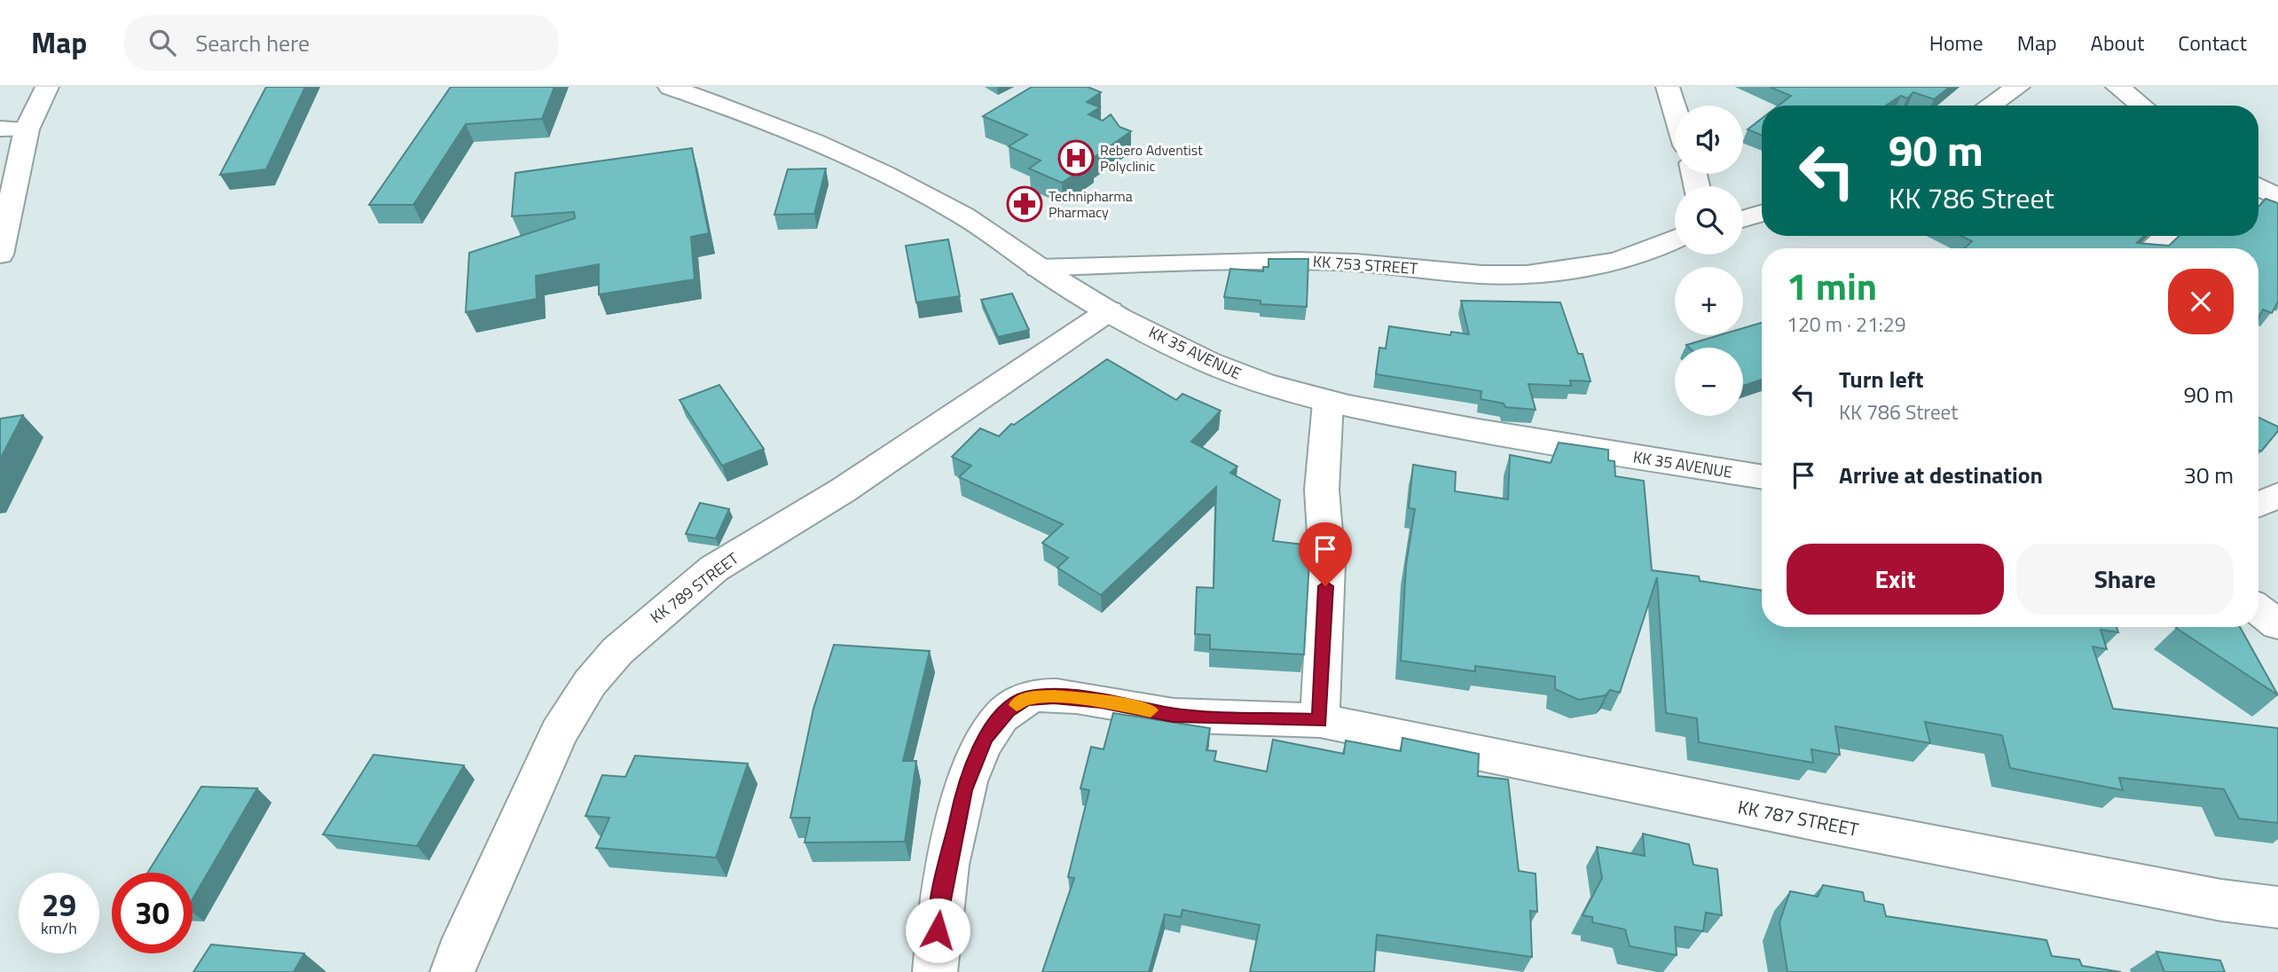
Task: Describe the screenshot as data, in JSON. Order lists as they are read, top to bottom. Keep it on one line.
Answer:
{"streets":{"street":["KK 753 STREET","KK 35 AVENUE","KK 789 STREET","KK 787 STREET"]},"crossings":[["KK 753 STREET","KK 35 AVENUE"],["KK 35 AVENUE","KK 789 STREET"]],"places":{"hospital":["Rebero Adventist Polyclinic"],"pharmacy":["Technipharma Pharmacy"]},"page":{"header":"Map","search":"Search here","nav":["Home","Map","About","Contact"],"map_buttons":["+","−"],"turn":["90 m","KK 786 Street"],"heading":["1 min","120 m · 21:29"],"list":[{"name":"Turn left","note":"KK 786 Street","value":"90 m"},{"name":"Arrive at destination","value":"30 m"}],"buttons":["Exit","Share"],"speed":"29 km/h","limit":"30"}}
